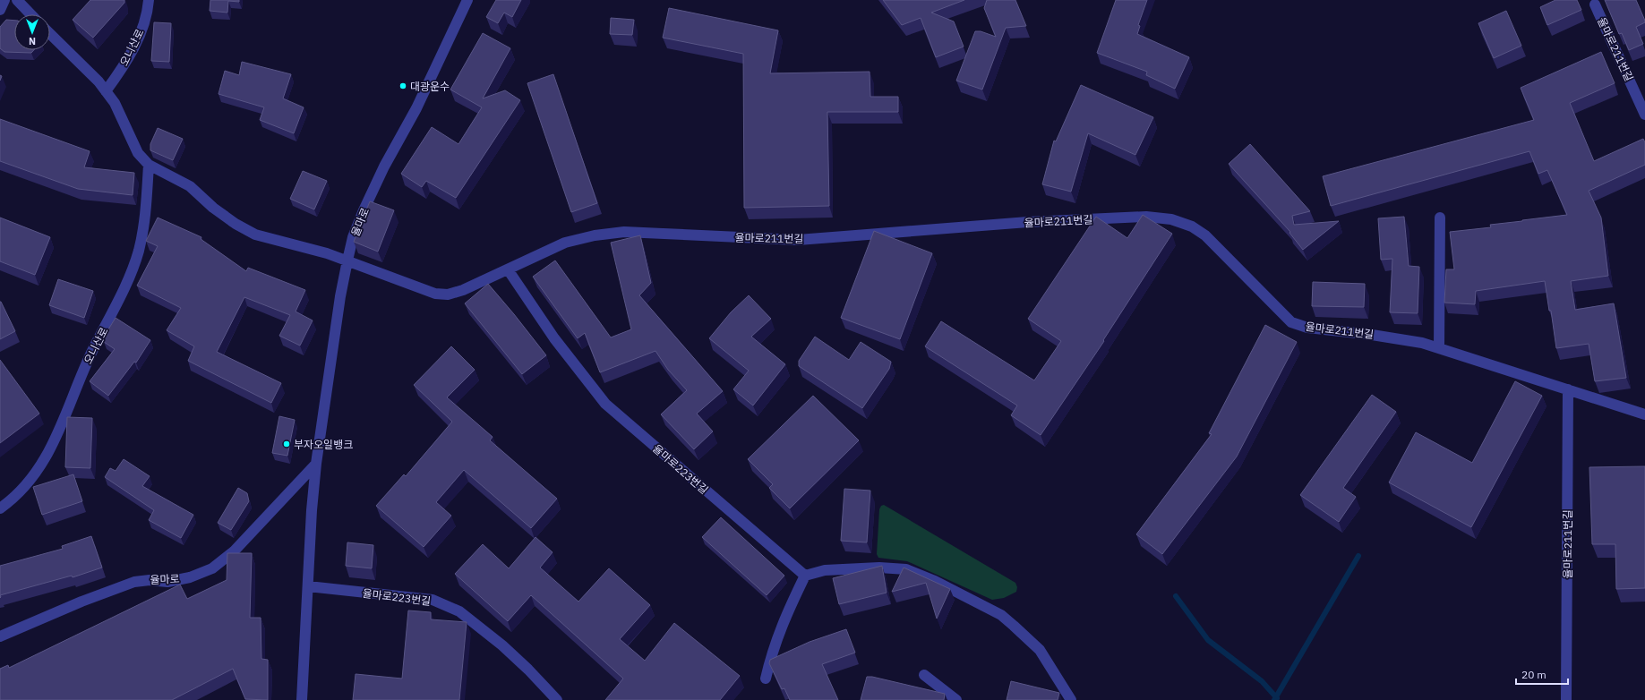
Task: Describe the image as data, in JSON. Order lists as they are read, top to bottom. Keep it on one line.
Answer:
{"streets":{"street":["오니산로","율마로211번길","율마로","율마로223번길"]},"crossings":[["율마로211번길","율마로"],["율마로211번길","율마로223번길"],["율마로","율마로223번길"]],"places":["대광운수","부자오일뱅크"],"scale_bar":"20 m","north":"bottom"}
